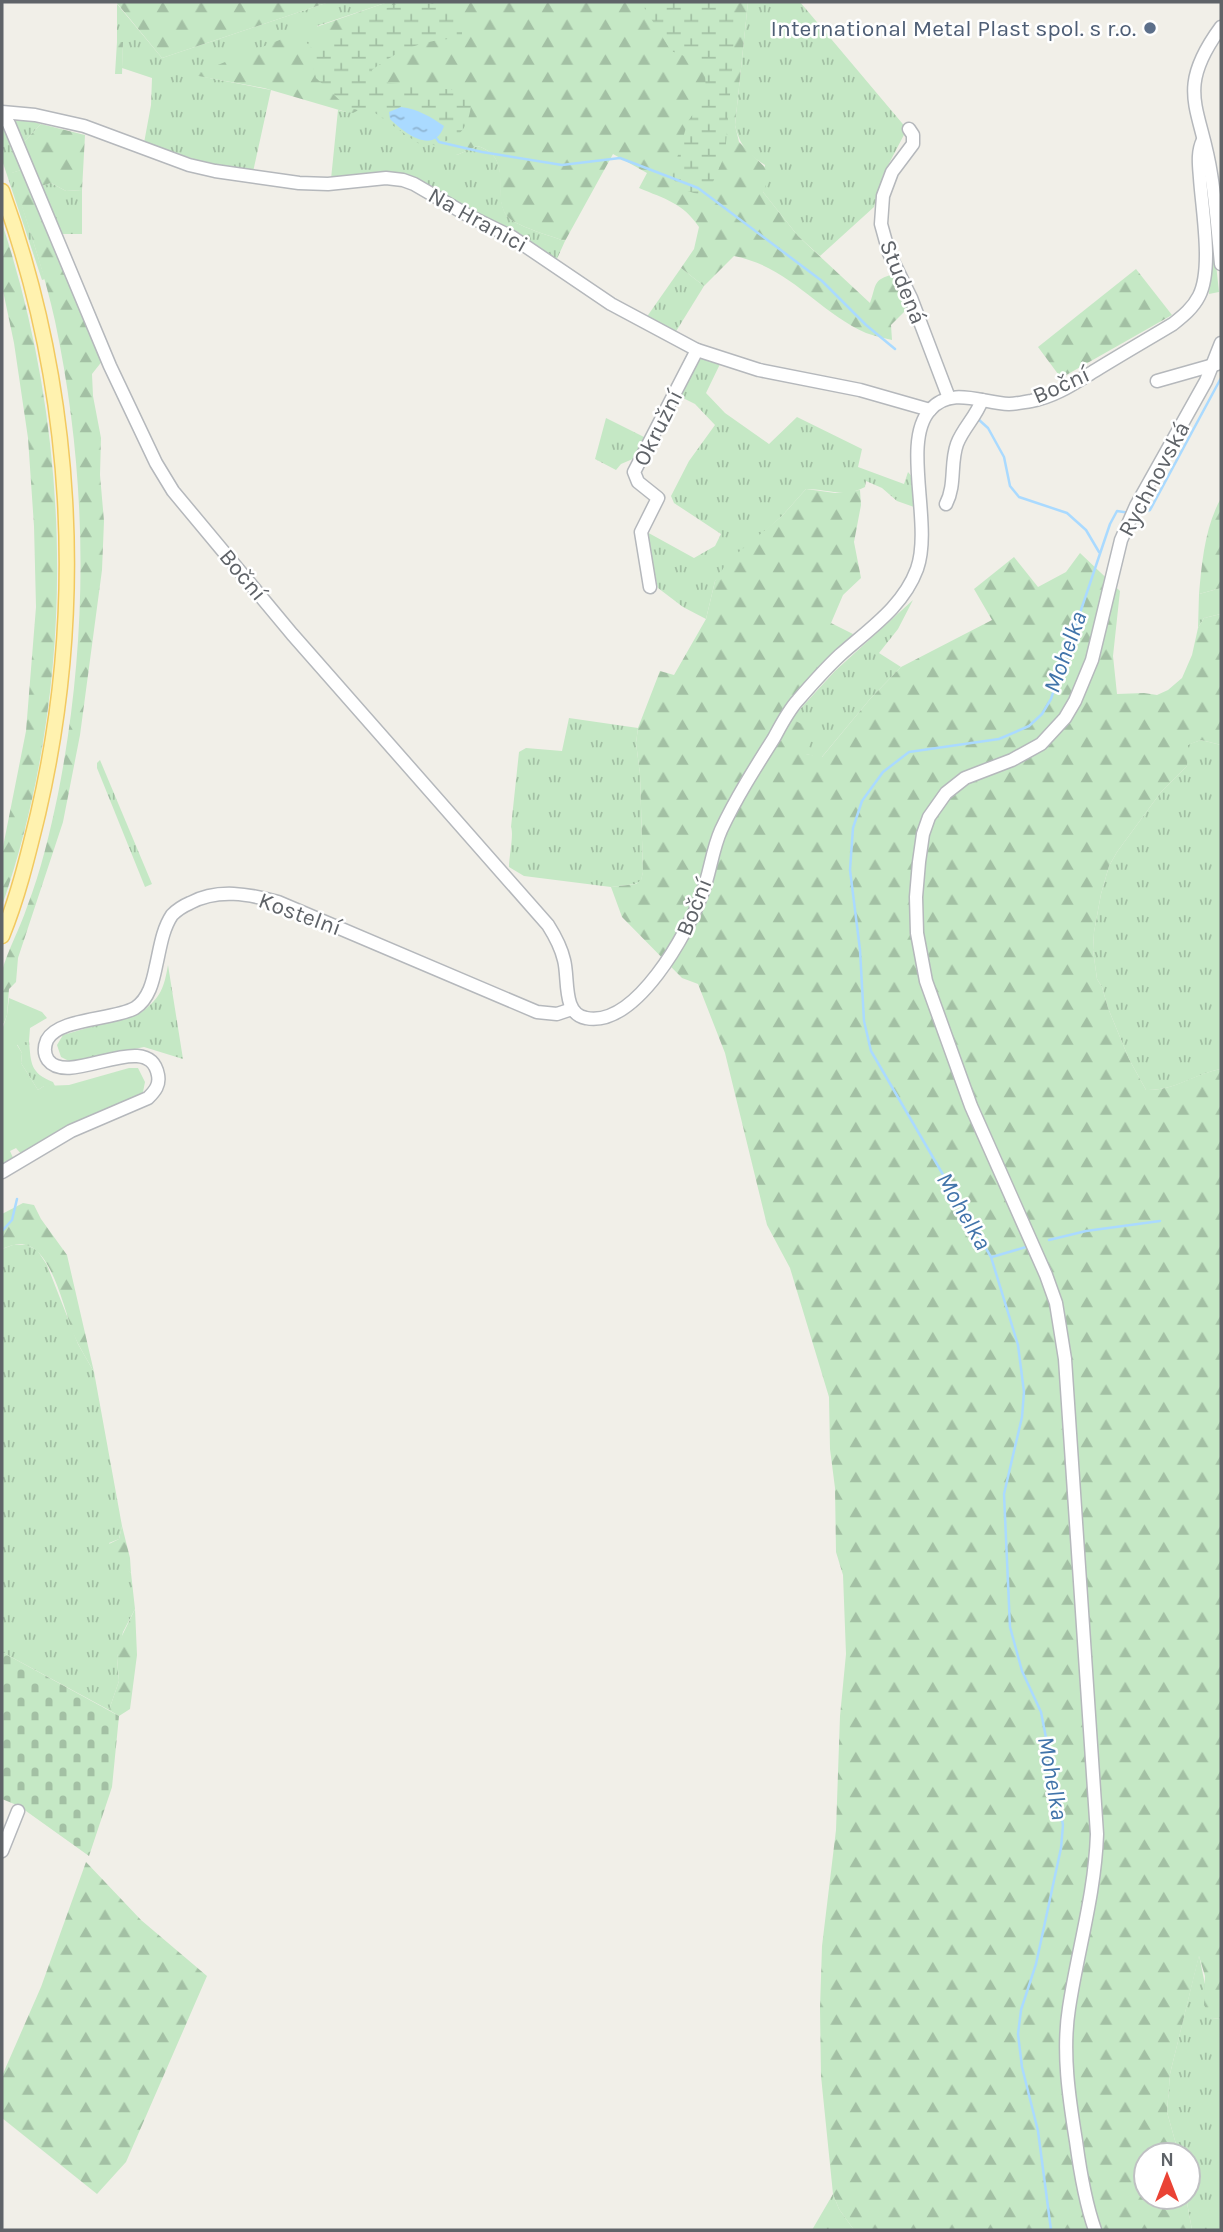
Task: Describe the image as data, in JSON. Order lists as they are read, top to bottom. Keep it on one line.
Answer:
{"streets":{"street":["Na Hranici","Studená","Boční","Okružní","Rychnovská","Kostelní"]},"crossings":[["Na Hranici","Boční"],["Na Hranici","Okružní"],["Studená","Boční"],["Boční","Kostelní"]],"water":["Mohelka"],"places":["International Metal Plast spol. s r.o."],"north":"top"}
